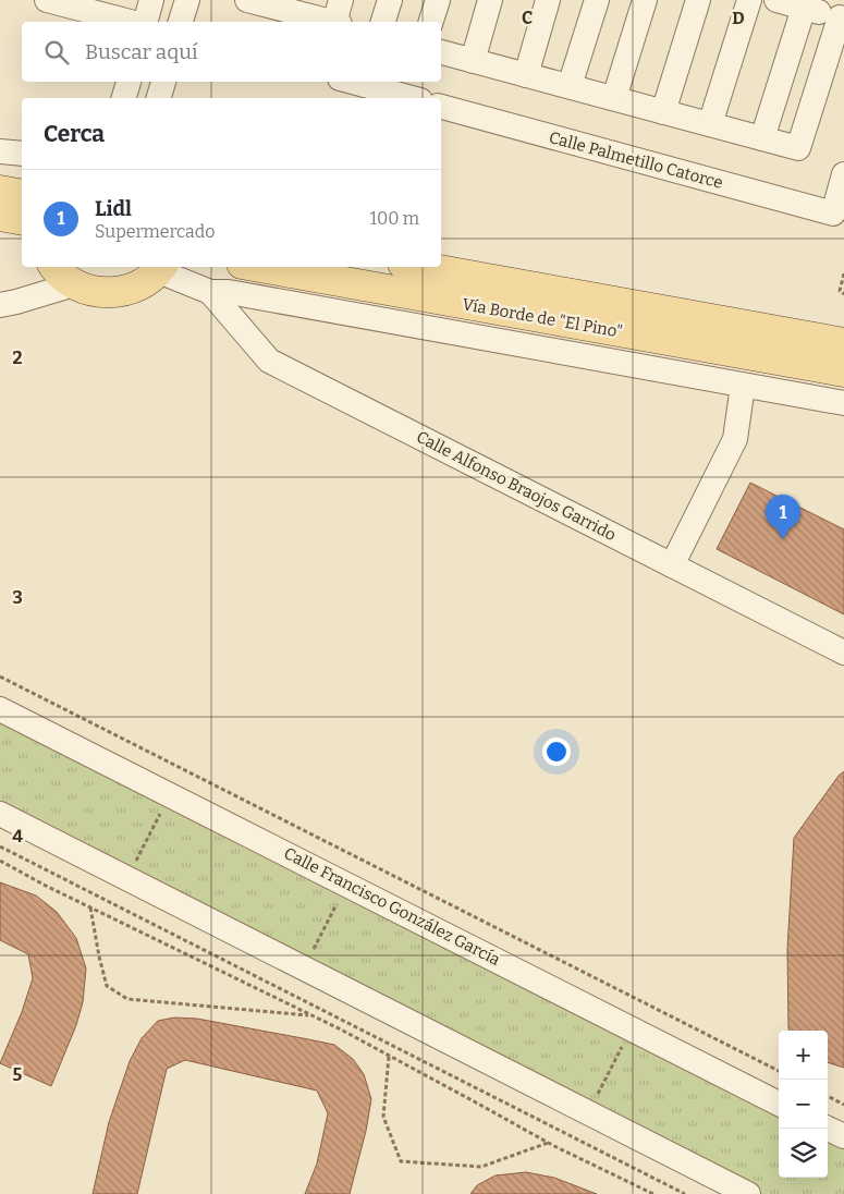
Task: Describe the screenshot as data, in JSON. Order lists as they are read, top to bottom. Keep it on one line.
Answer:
{"streets":{"main road":["Vía Borde de \"El Pino\""],"street":["Calle Palmetillo Catorce","Calle Alfonso Braojos Garrido","Calle Francisco González García"]},"page":{"search":"Buscar aquí","heading":"Cerca","list":[{"mark":"1","name":"Lidl","note":"Supermercado","value":"100 m"}],"pins":"1","map_buttons":["+","−"]},"grid":{"columns":["C","D"],"rows":["2","3","4","5"]}}
